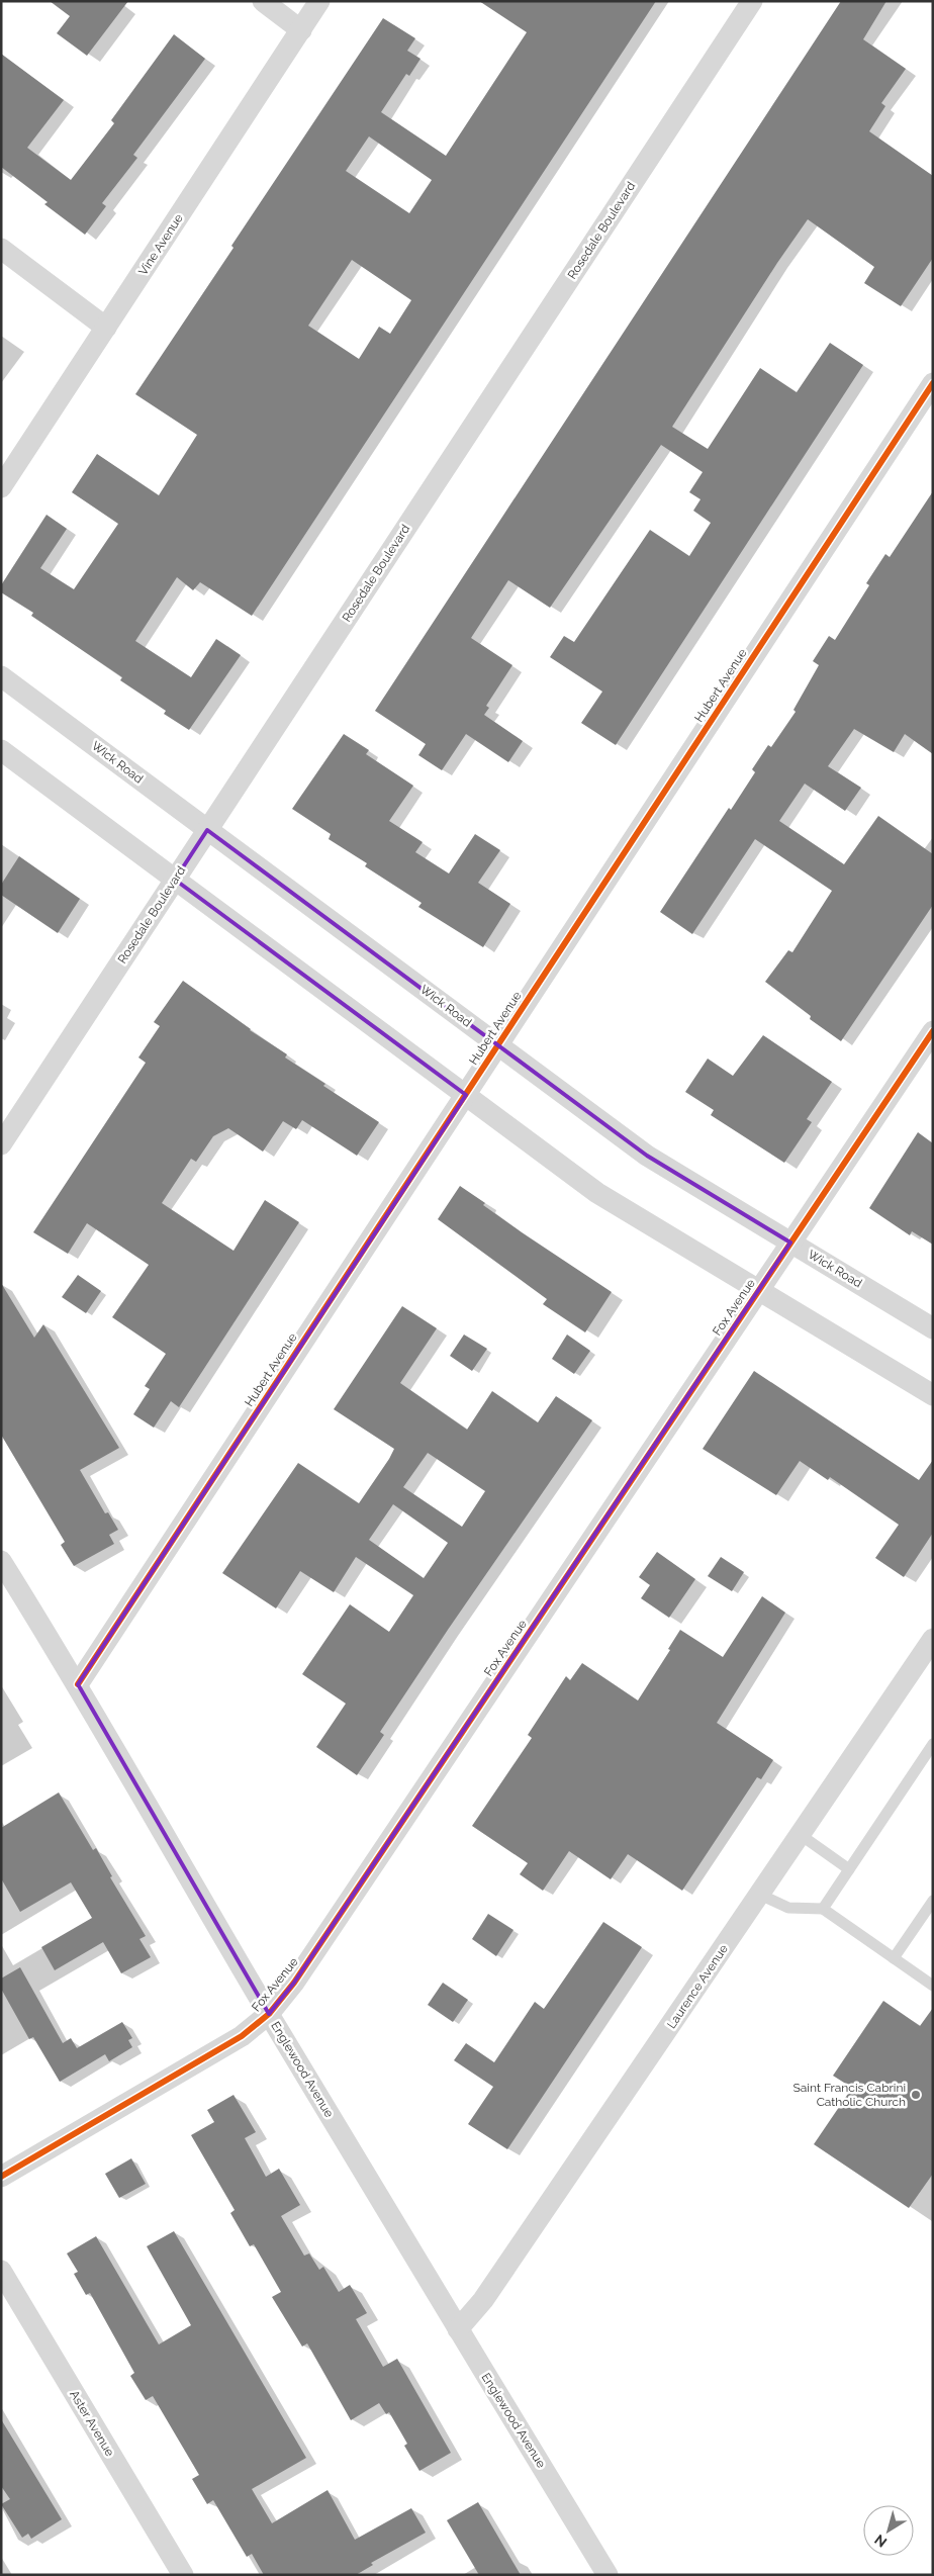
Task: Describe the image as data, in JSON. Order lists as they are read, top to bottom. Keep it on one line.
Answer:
{"streets":{"street":["Rosedale Boulevard","Vine Avenue","Hubert Avenue","Wick Road","Fox Avenue","Laurence Avenue","Englewood Avenue","Aster Avenue"]},"crossings":[["Rosedale Boulevard","Wick Road"],["Hubert Avenue","Wick Road"],["Hubert Avenue","Englewood Avenue"],["Wick Road","Fox Avenue"],["Fox Avenue","Englewood Avenue"],["Laurence Avenue","Englewood Avenue"]],"places":["Saint Francis Cabrini Catholic Church"],"north":"bottom left"}
